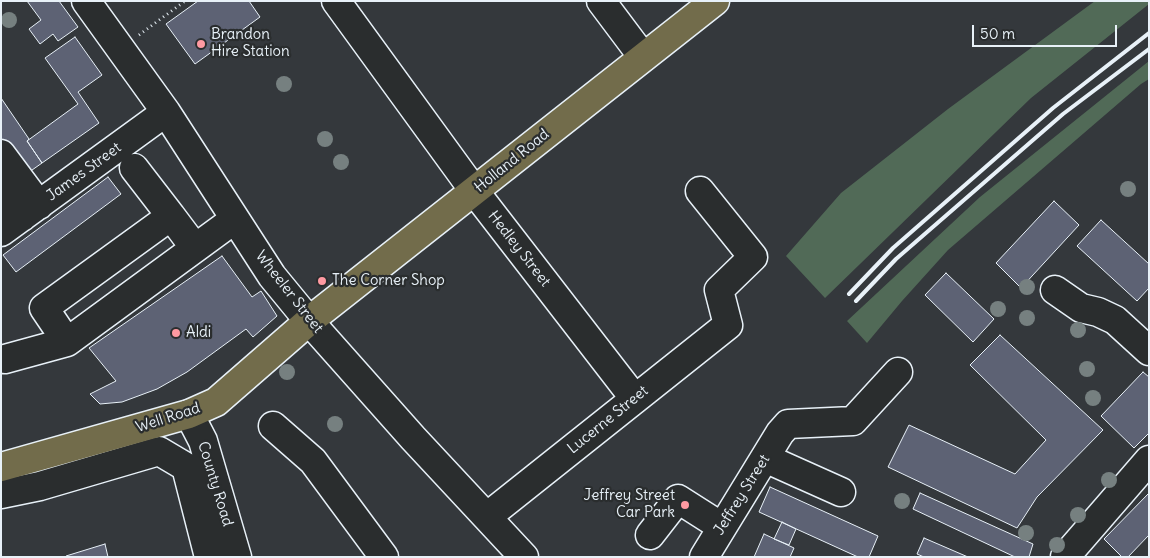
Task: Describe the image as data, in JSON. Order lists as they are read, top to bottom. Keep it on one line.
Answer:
{"streets":{"main road":["Holland Road","Well Road"],"street":["James Street","Hedley Street","Wheeler Street","Lucerne Street","County Road","Jeffrey Street"]},"crossings":[["Holland Road","Hedley Street"],["Holland Road","Wheeler Street"],["Holland Road","Well Road"],["James Street","Wheeler Street"],["Hedley Street","Lucerne Street"],["Wheeler Street","Well Road"],["Wheeler Street","Lucerne Street"],["Well Road","County Road"]],"places":["Brandon Hire Station","The Corner Shop","Aldi","Jeffrey Street Car Park"],"scale_bar":"50 m"}
